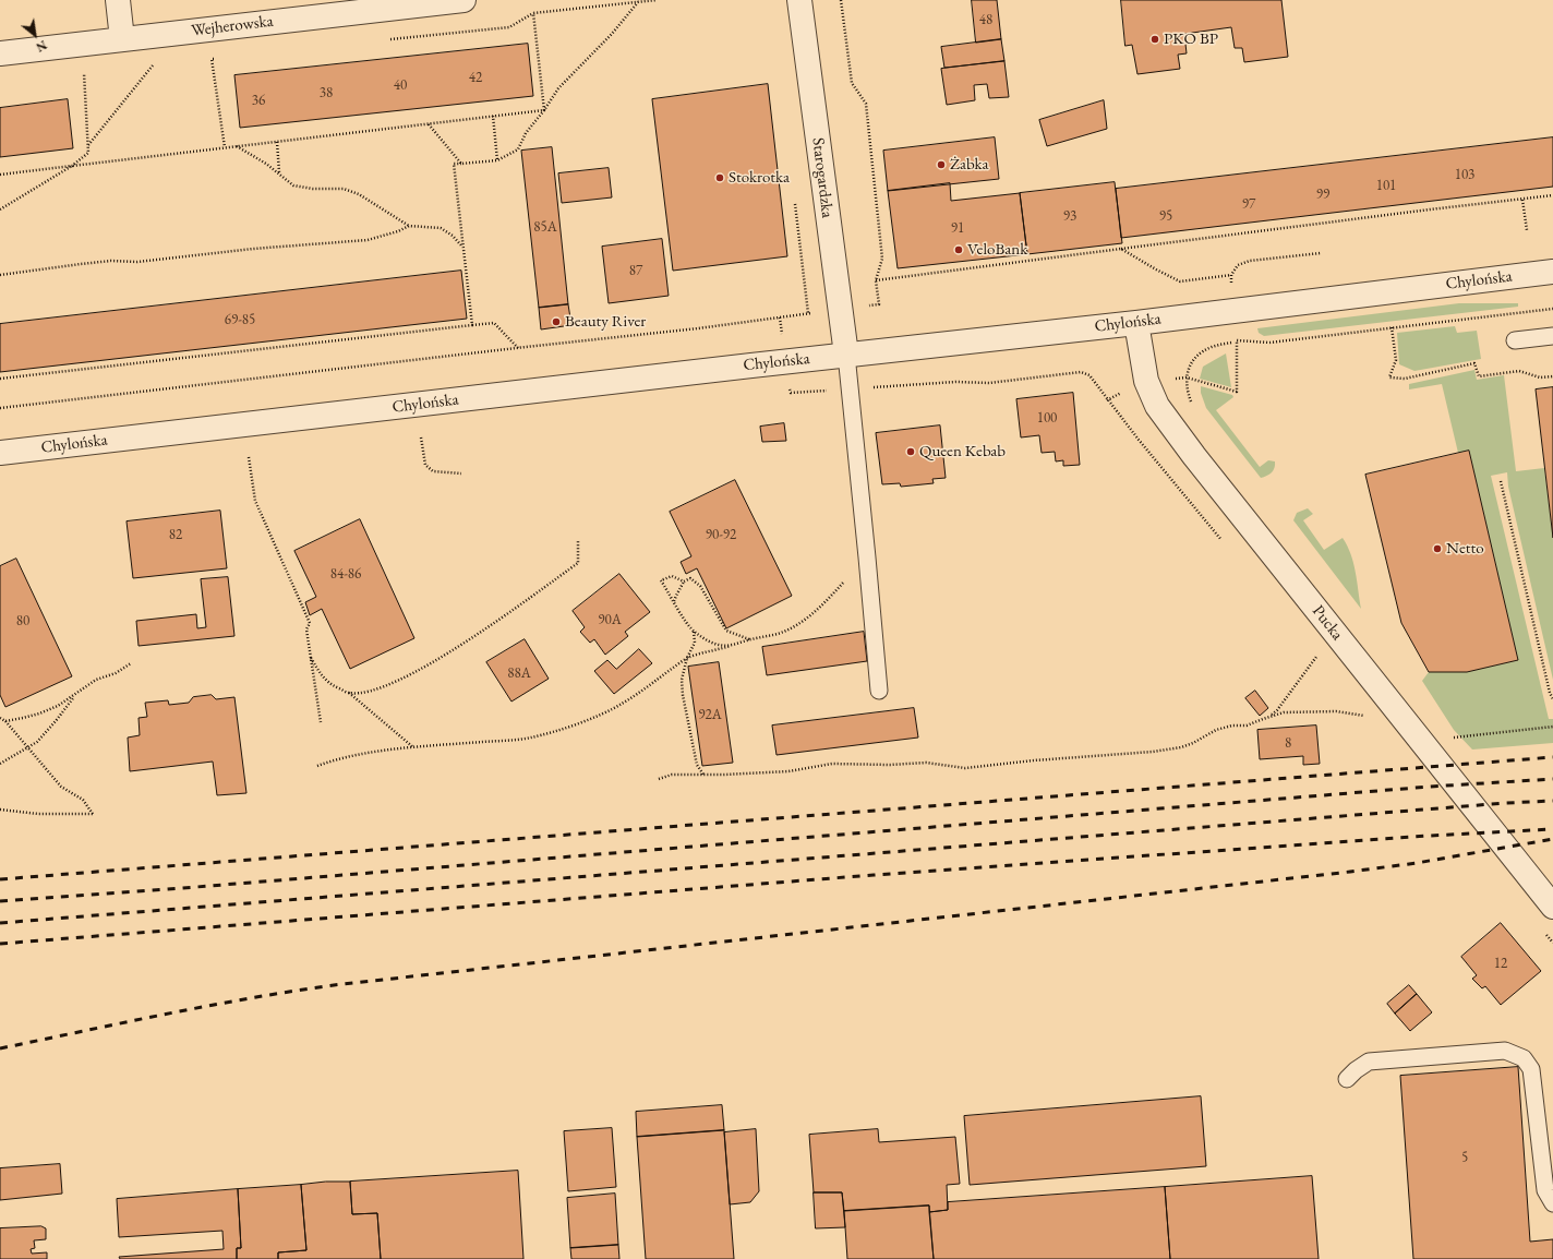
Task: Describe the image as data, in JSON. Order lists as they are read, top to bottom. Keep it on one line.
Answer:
{"streets":{"street":["Wejherowska","Starogardzka","Chylońska","Pucka"]},"crossings":[["Starogardzka","Chylońska"],["Chylońska","Pucka"]],"places":["PKO BP","Żabka","Stokrotka","VeloBank","Beauty River","Queen Kebab","Netto"],"house_numbers":["48","42","40","38","36","103","101","99","97","93","95","85A","91","87","69-85","100","82","90-92","84-86","90A","80","88A","92A","8","12","5"],"north":"bottom right"}
